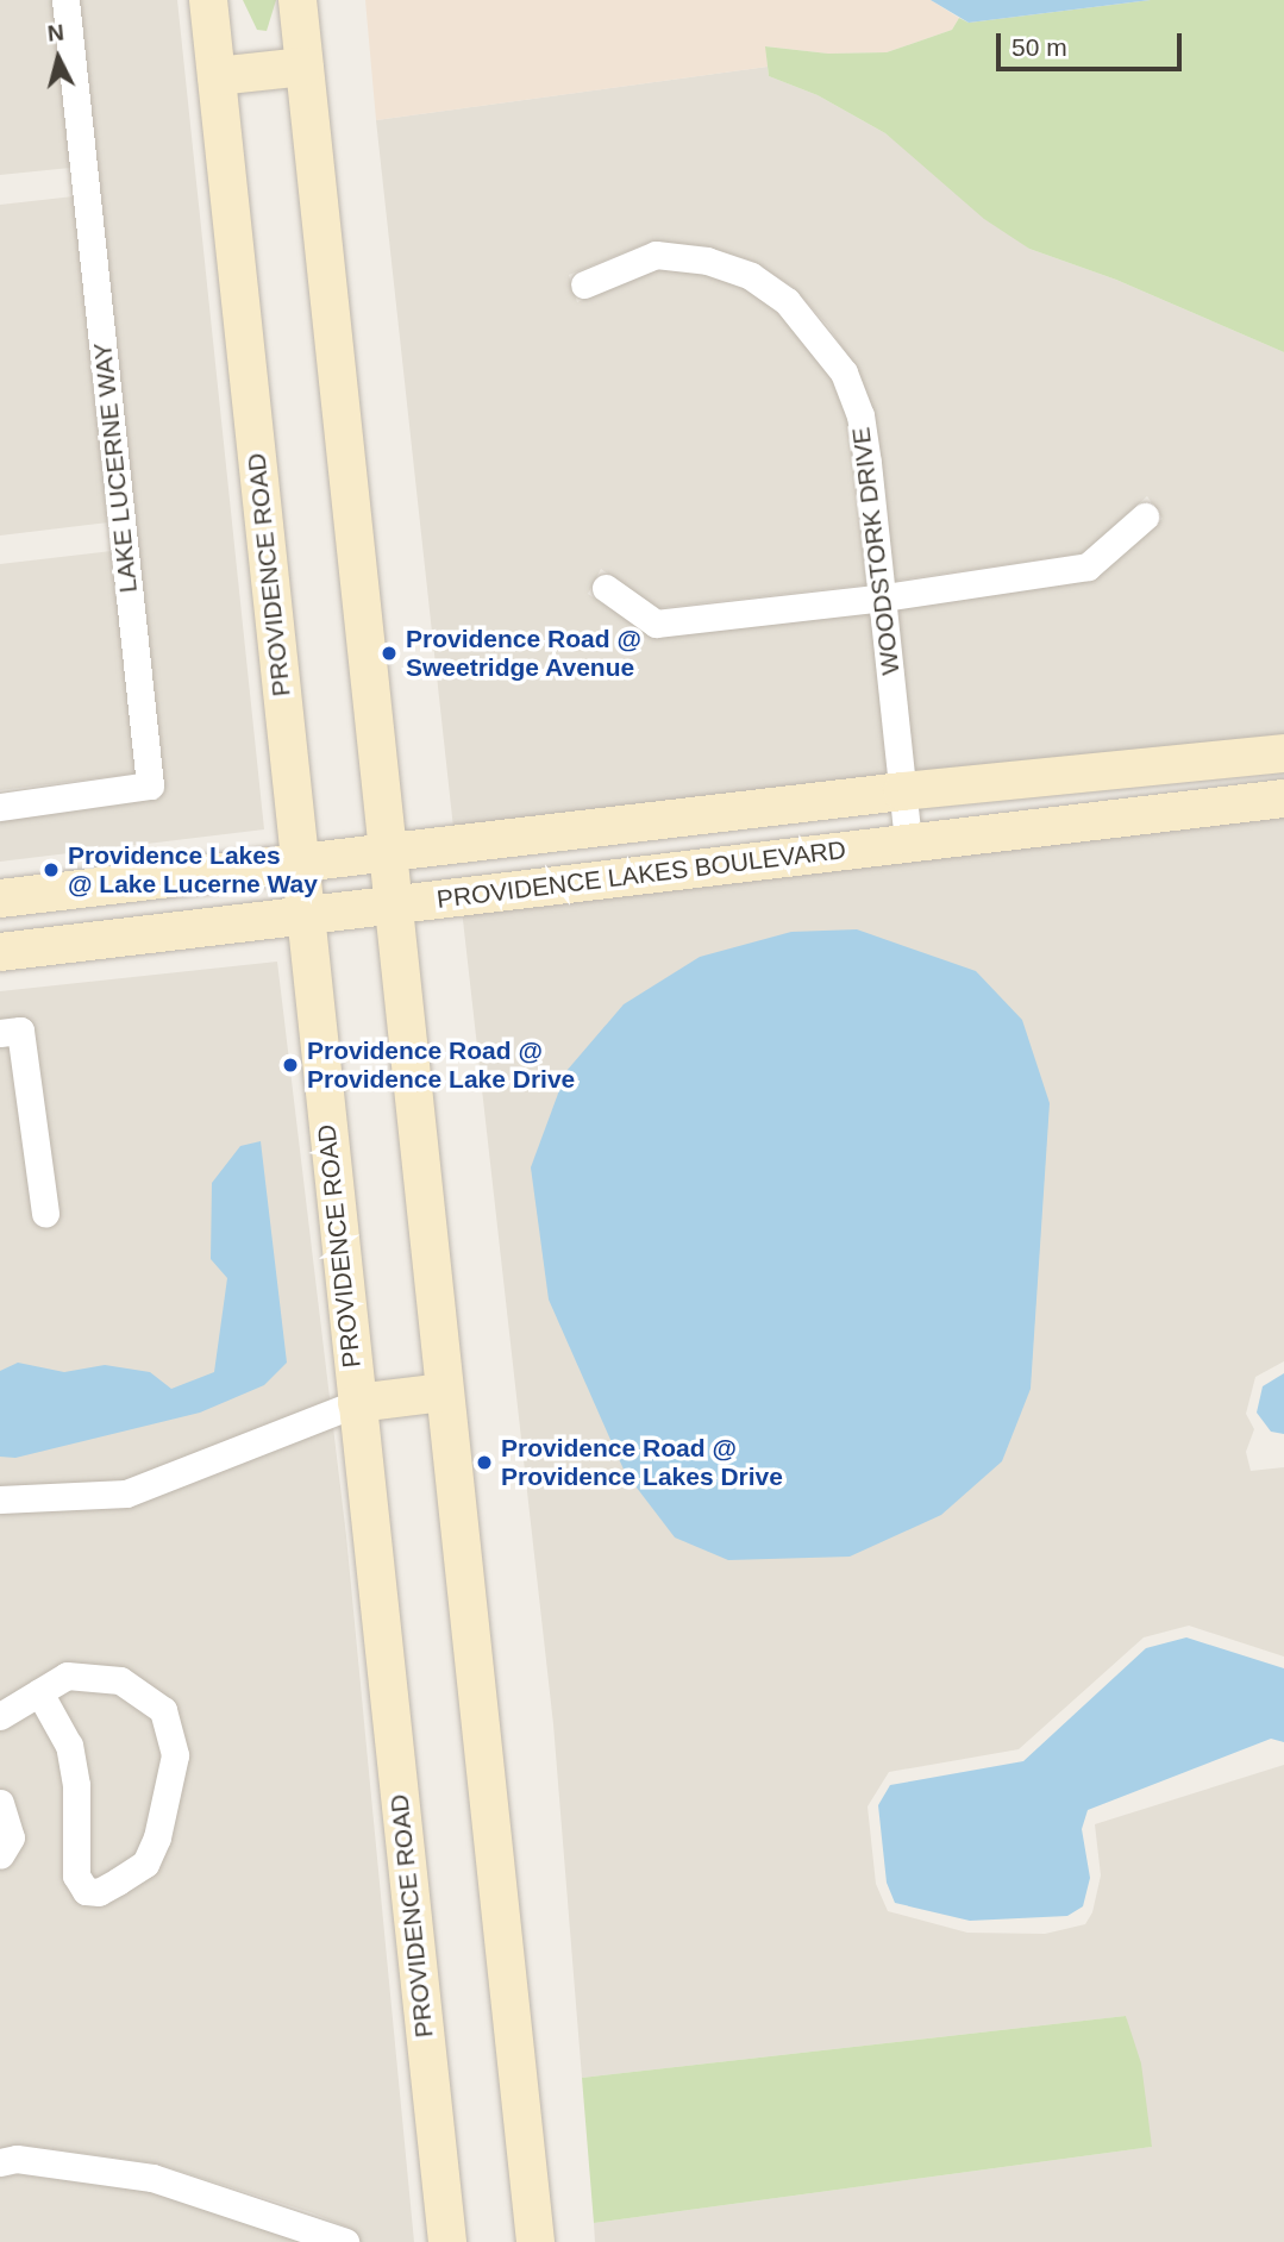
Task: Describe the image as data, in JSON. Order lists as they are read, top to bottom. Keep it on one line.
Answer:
{"streets":{"main road":["PROVIDENCE ROAD","PROVIDENCE LAKES BOULEVARD"],"street":["LAKE LUCERNE WAY","WOODSTORK DRIVE"]},"crossings":[["WOODSTORK DRIVE","PROVIDENCE LAKES BOULEVARD"],["PROVIDENCE ROAD","PROVIDENCE LAKES BOULEVARD"]],"places":["Providence Road @ Sweetridge Avenue","Providence Lakes @ Lake Lucerne Way","Providence Road @ Providence Lake Drive","Providence Road @ Providence Lakes Drive"],"scale_bar":"50 m","north":"top"}
